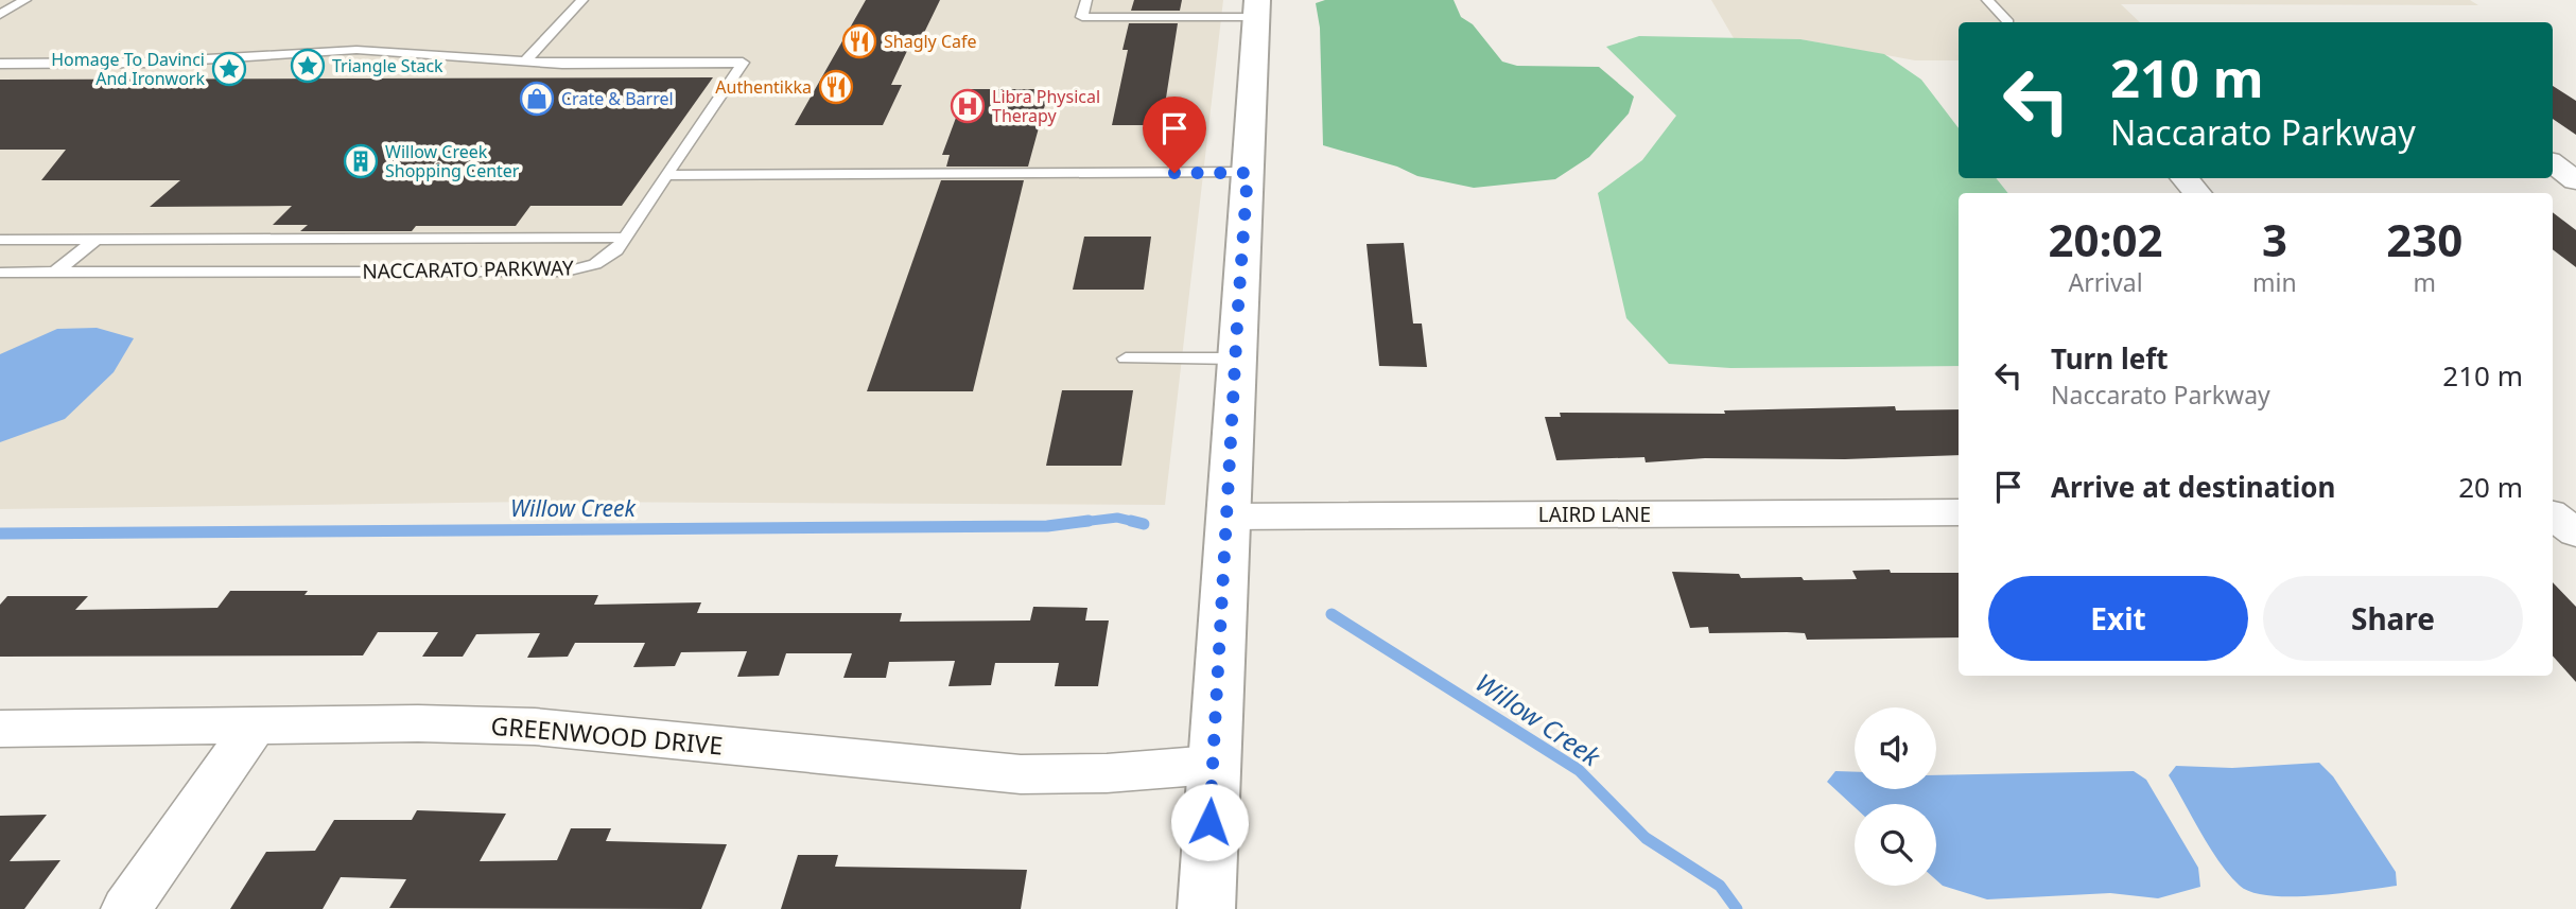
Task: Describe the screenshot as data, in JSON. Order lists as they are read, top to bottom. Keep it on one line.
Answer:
{"streets":{"street":["LAIRD LANE","GREENWOOD DRIVE"],"lane":["NACCARATO PARKWAY"]},"water":["Willow Creek"],"places":{"restaurant":["Shagly Cafe","Authentikka"],"place":["Triangle Stack","Homage To Davinci And Ironwork"],"shop":["Crate & Barrel"],"hospital":["Libra Physical Therapy"],"building":["Willow Creek Shopping Center"]},"page":{"turn":["210 m","Naccarato Parkway"],"eta":["20:02","Arrival","3","min","230","m"],"list":[{"name":"Turn left","note":"Naccarato Parkway","value":"210 m"},{"name":"Arrive at destination","value":"20 m"}],"buttons":["Exit","Share"]}}
